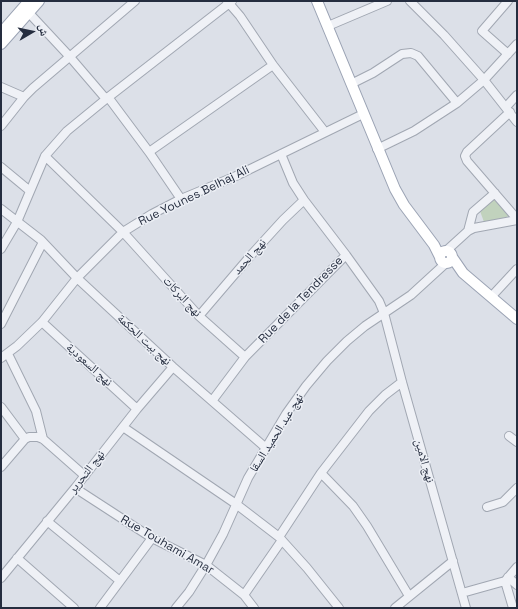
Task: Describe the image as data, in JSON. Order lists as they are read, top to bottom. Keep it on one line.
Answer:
{"streets":{"street":["Rue Younes Belhaj Ali","نهج الحمد","نهج البركات","Rue de la Tendresse","نهج بيت الحكمة","نهج السعودية","نهج عبد الحميد السقا","نهج الامين","نهج التحرير","Rue Touhami Amar"]},"crossings":[["Rue Younes Belhaj Ali","نهج البركات"],["Rue Younes Belhaj Ali","Rue de la Tendresse"],["Rue Younes Belhaj Ali","نهج بيت الحكمة"],["Rue Younes Belhaj Ali","نهج السعودية"],["نهج الحمد","نهج البركات"],["نهج الحمد","Rue de la Tendresse"],["نهج البركات","Rue de la Tendresse"],["Rue de la Tendresse","نهج بيت الحكمة"],["Rue de la Tendresse","نهج الامين"],["نهج بيت الحكمة","نهج عبد الحميد السقا"],["نهج بيت الحكمة","نهج التحرير"],["نهج السعودية","نهج التحرير"],["نهج عبد الحميد السقا","نهج الامين"],["نهج عبد الحميد السقا","Rue Touhami Amar"],["نهج التحرير","Rue Touhami Amar"]],"north":"right"}
